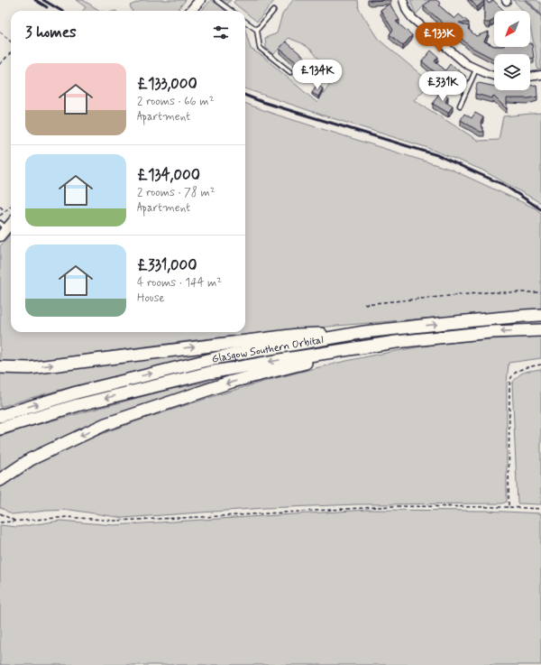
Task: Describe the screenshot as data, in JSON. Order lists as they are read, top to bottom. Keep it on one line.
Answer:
{"streets":{"highway":["Glasgow Southern Orbital"]},"north":"bottom left","page":{"heading":"3 homes","price":["£133K","£134K","£331K"],"list":[{"name":"£133,000","note":"2 rooms · 66 m² · Apartment"},{"name":"£134,000","note":"2 rooms · 78 m² · Apartment"},{"name":"£331,000","note":"4 rooms · 144 m² · House"}]}}
